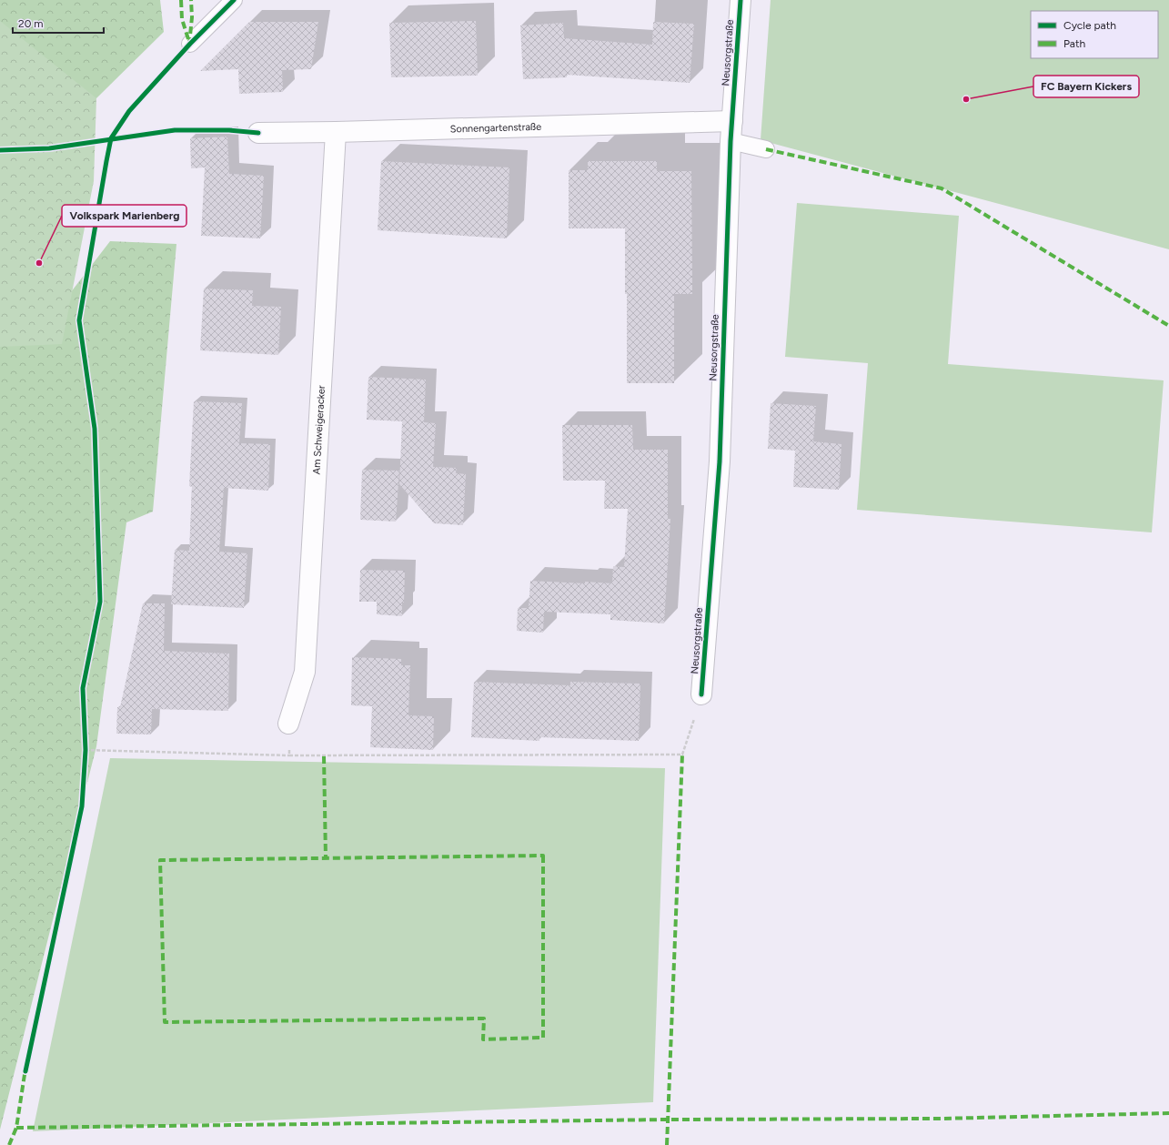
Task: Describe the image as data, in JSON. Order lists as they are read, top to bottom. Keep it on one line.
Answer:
{"streets":{"street":["Neusorgstraße","Sonnengartenstraße","Am Schweigeracker"]},"crossings":[["Neusorgstraße","Sonnengartenstraße"],["Sonnengartenstraße","Am Schweigeracker"]],"places":["FC Bayern Kickers","Volkspark Marienberg"],"legend":["Cycle path","Path"],"scale_bar":"20 m"}
